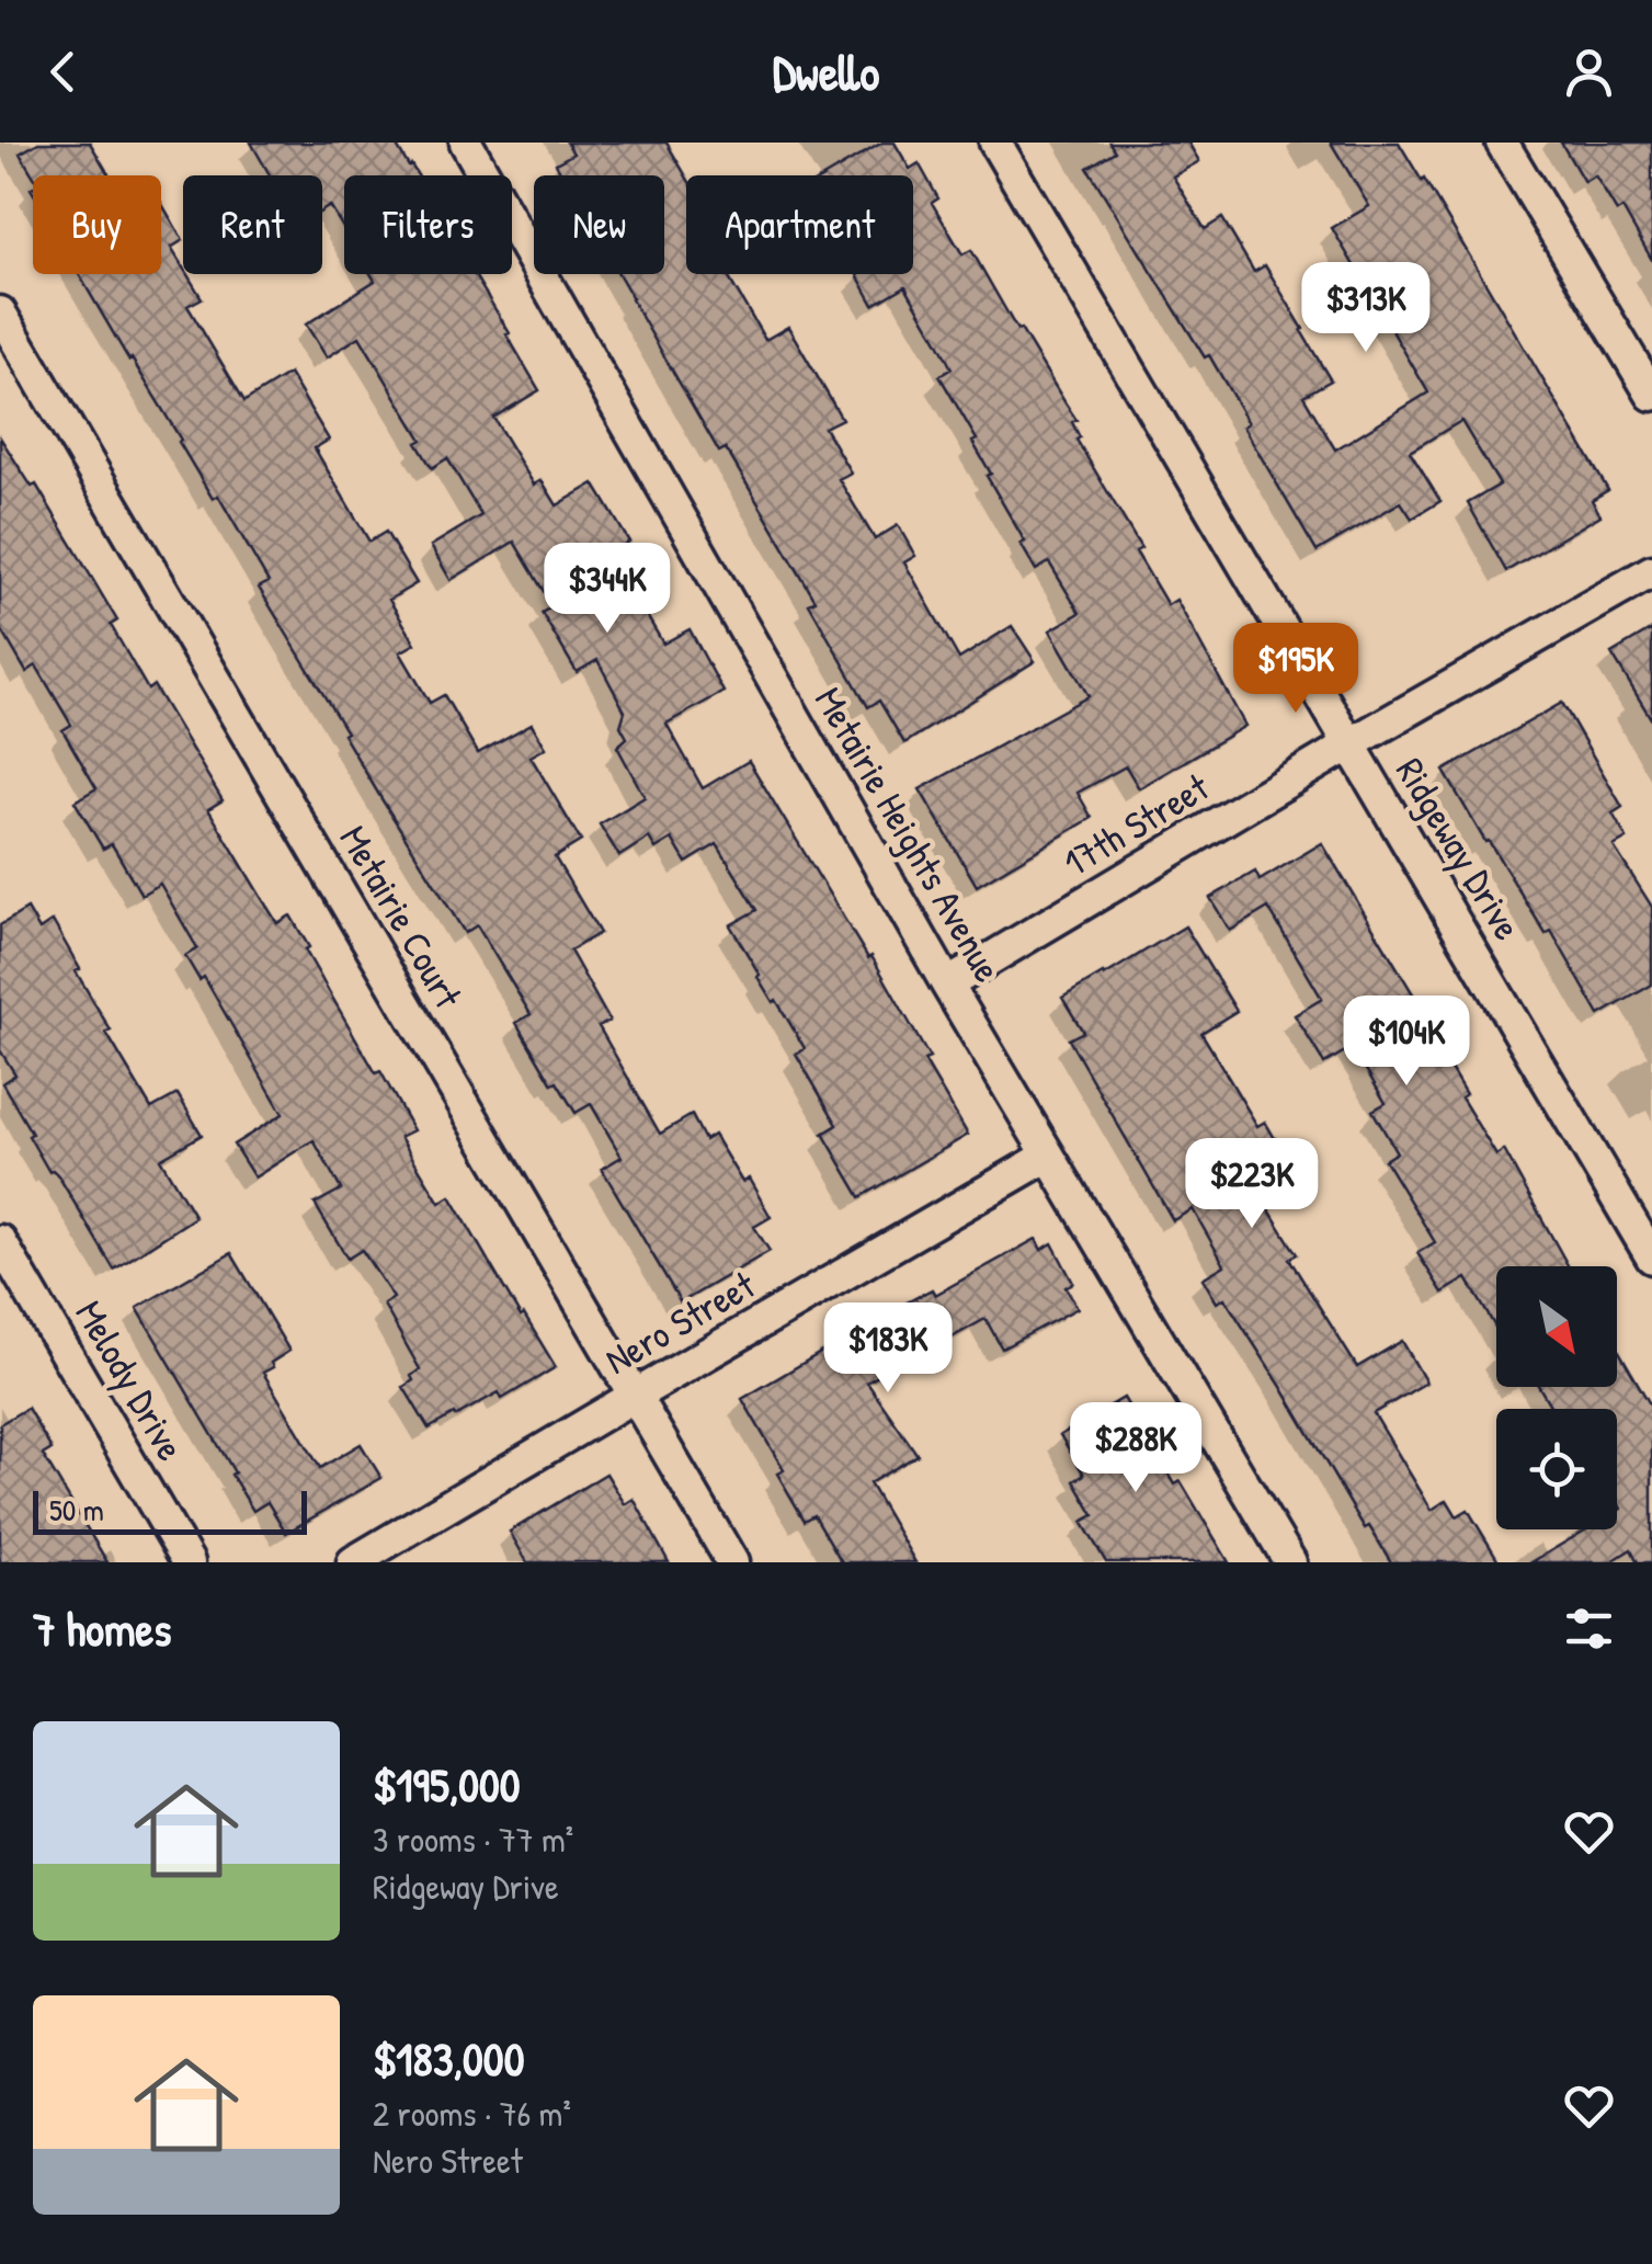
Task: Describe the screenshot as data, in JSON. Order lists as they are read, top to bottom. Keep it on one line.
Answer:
{"streets":{"street":["17th Street","Metairie Heights Avenue","Ridgeway Drive","Metairie Court","Nero Street","Melody Drive"]},"crossings":[["17th Street","Metairie Heights Avenue"],["17th Street","Ridgeway Drive"],["Metairie Heights Avenue","Nero Street"],["Metairie Court","Nero Street"]],"scale_bar":"50 m","north":"bottom right","page":{"header":"Dwello","chip":["Buy","Rent","Filters","New","Apartment"],"price":["$313K","$344K","$195K","$104K","$223K","$183K","$288K"],"scale":"50 m","heading":"7 homes","list":[{"name":"$195,000","note":"3 rooms · 77 m² · Ridgeway Drive"},{"name":"$183,000","note":"2 rooms · 76 m² · Nero Street"}]}}
